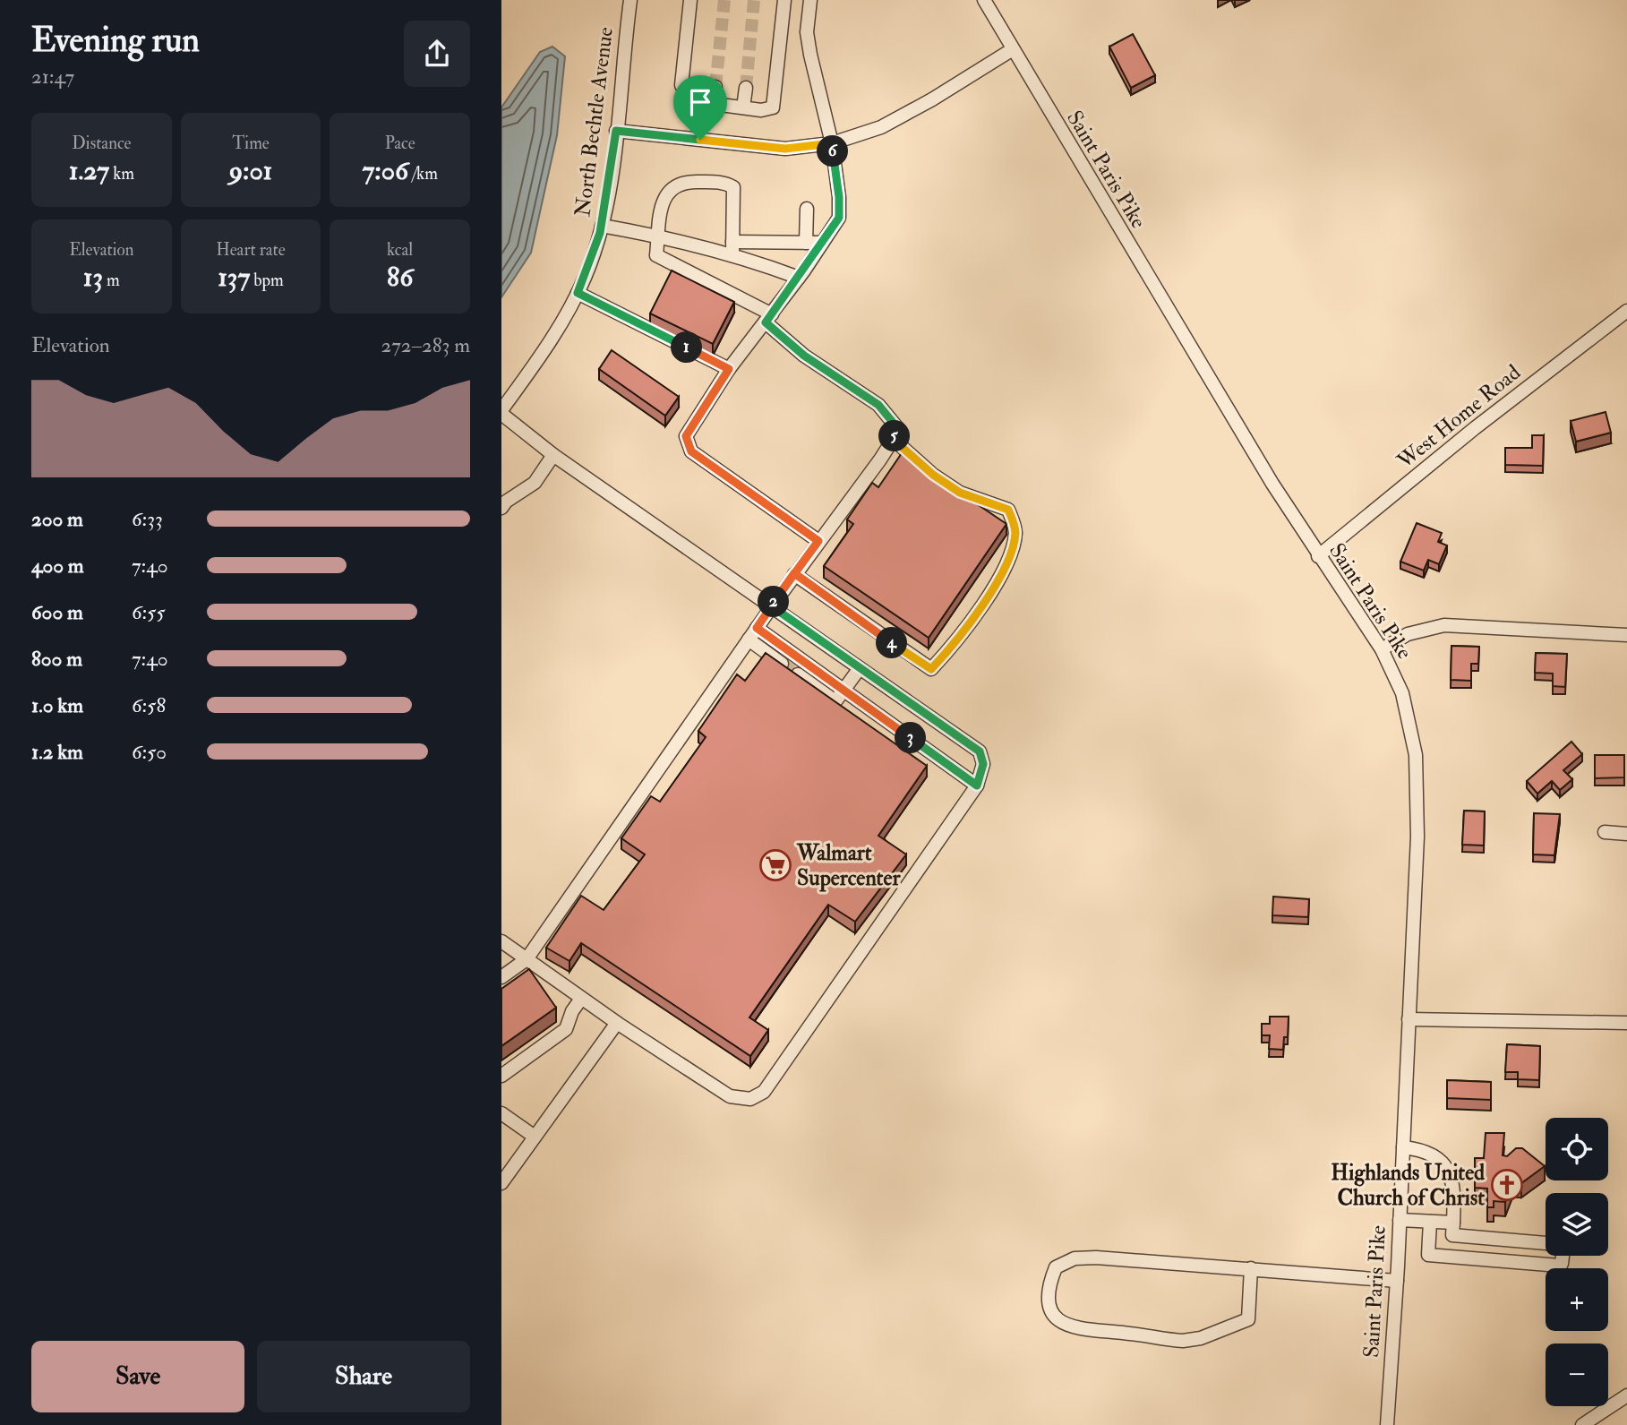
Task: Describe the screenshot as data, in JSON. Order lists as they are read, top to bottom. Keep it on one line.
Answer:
{"streets":{"street":["North Bechtle Avenue","Saint Paris Pike","West Home Road"]},"crossings":[["Saint Paris Pike","West Home Road"]],"places":{"supermarket":["Walmart Supercenter"],"church":["Highlands United Church of Christ"]},"page":{"heading":["Evening run","21:47"],"stats":[["Distance","1.27 km"],["Time","9:01"],["Pace","7:06 /km"],["Elevation","13 m"],["Heart rate","137 bpm"],["kcal","86"]],"pins":["6","1","5","2","4","3"],"chart":["Elevation","272–283 m"],"list":[{"name":"200 m","note":"6:33"},{"name":"400 m","note":"7:40"},{"name":"600 m","note":"6:55"},{"name":"800 m","note":"7:40"},{"name":"1.0 km","note":"6:58"},{"name":"1.2 km","note":"6:50"}],"map_buttons":["+","−"],"buttons":["Save","Share"]}}
